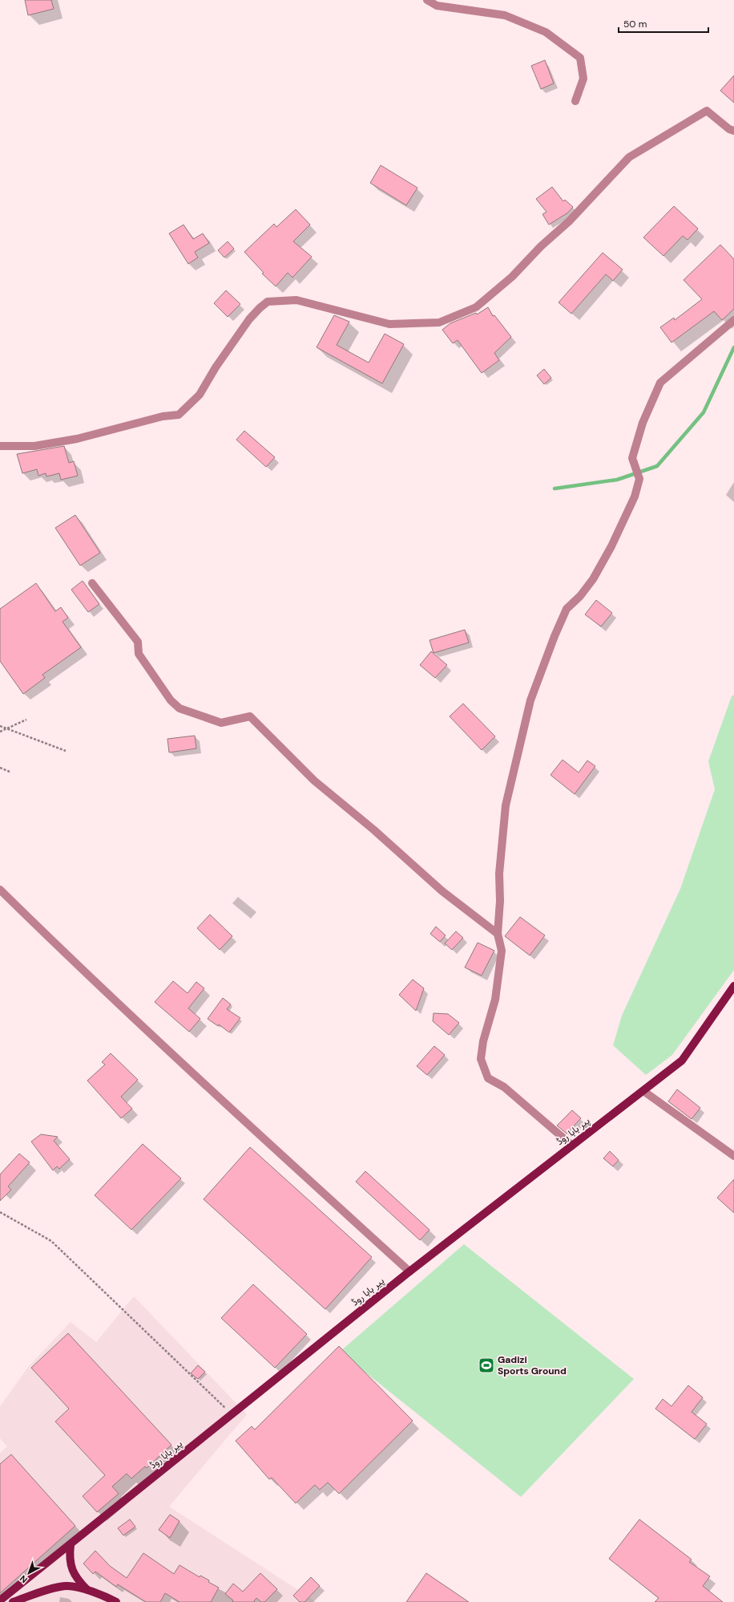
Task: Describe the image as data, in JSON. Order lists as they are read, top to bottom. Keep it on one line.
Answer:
{"streets":{"main road":["پیر بابا روڈ"]},"places":{"sports":["Gadizi Sports Ground"]},"scale_bar":"50 m","north":"bottom left"}
